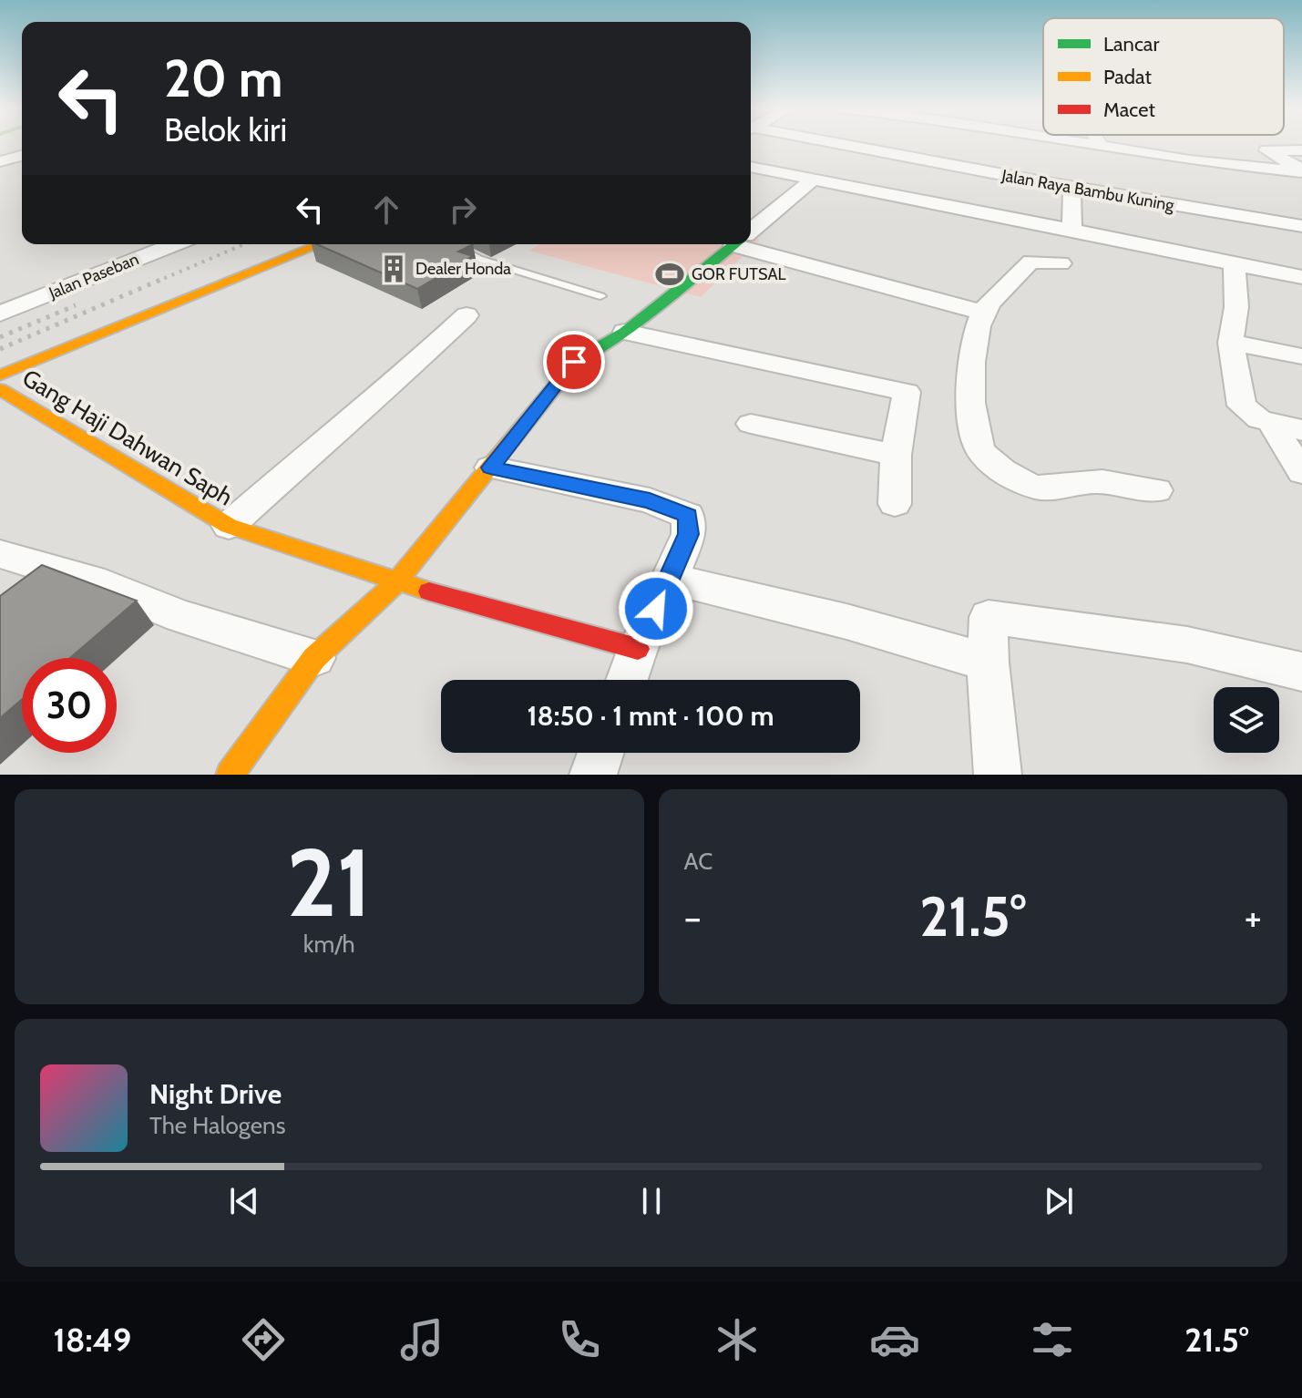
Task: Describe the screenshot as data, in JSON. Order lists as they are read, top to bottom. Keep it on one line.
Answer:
{"streets":{"street":["Jalan Raya Bambu Kuning","Jalan Paseban","Gang Haji Dahwan Saph"]},"places":{"building":["Dealer Honda"],"sports":["GOR FUTSAL"]},"legend":["Lancar","Padat","Macet"],"page":{"turn":["20 m","Belok kiri"],"limit":"30","trip":"18:50 · 1 mnt · 100 m","tile":[["21","km/h"],"AC"],"heat":["−","21.5°","+"],"song":["Night Drive","The Halogens"],"tabs":["18:49","21.5°"]}}
